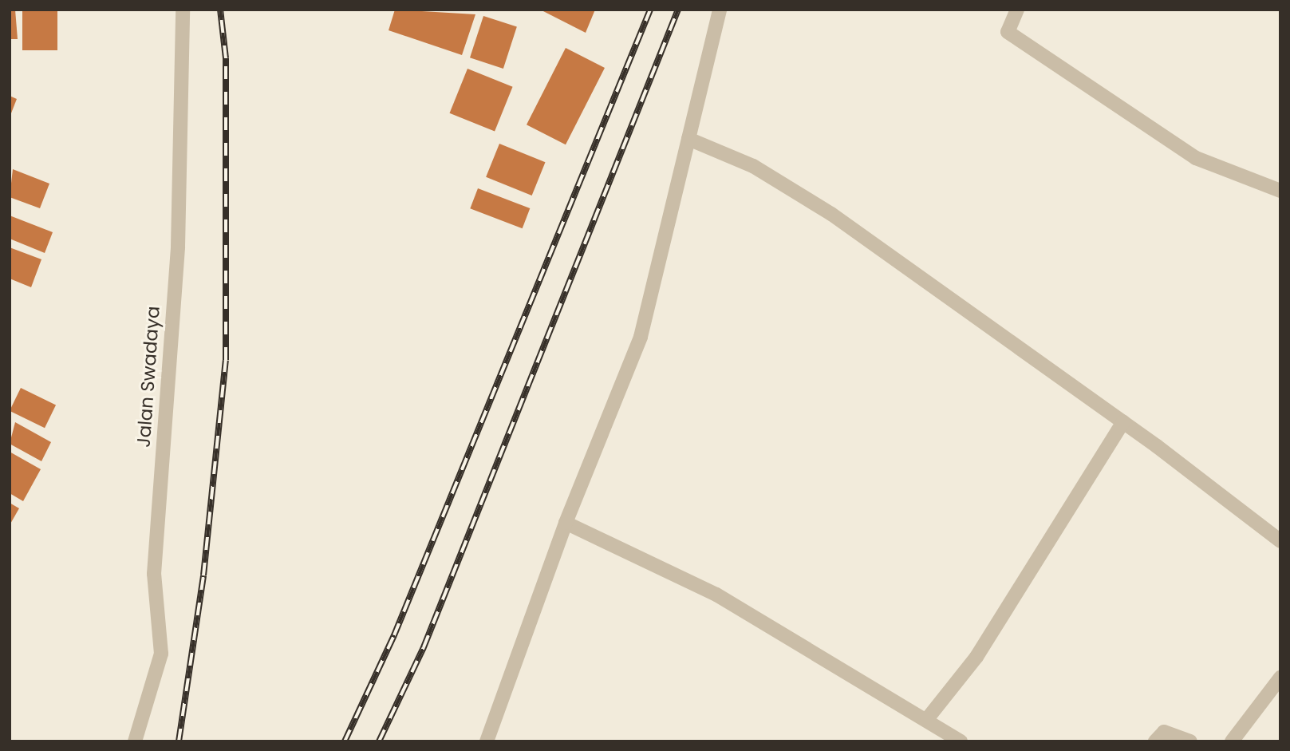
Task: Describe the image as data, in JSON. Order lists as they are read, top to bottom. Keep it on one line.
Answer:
{"streets":{"street":["Jalan Swadaya"]}}
